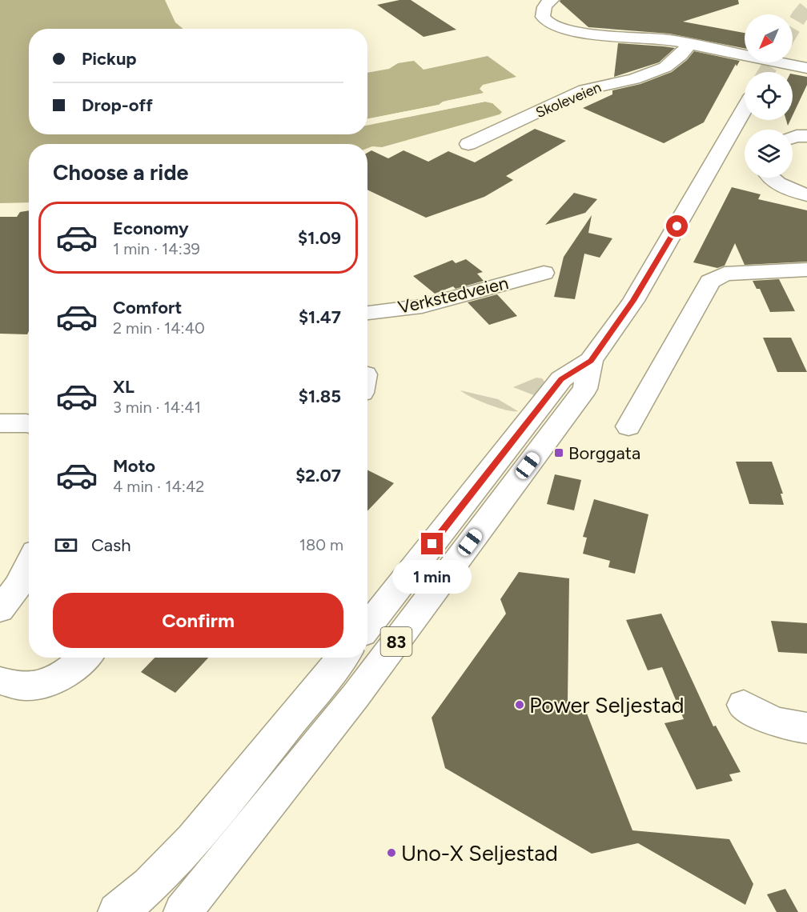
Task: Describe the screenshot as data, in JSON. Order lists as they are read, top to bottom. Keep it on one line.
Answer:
{"streets":{"main road":["Skoleveien","Verkstedveien","83"]},"places":{"transit":["Borggata"],"other":["Power Seljestad","Uno-X Seljestad"]},"north":"bottom left","page":{"banner":["Pickup","Drop-off"],"heading":"Choose a ride","list":[{"name":"Economy","note":"1 min · 14:39","value":"$1.09"},{"name":"Comfort","note":"2 min · 14:40","value":"$1.47"},{"name":"XL","note":"3 min · 14:41","value":"$1.85"},{"name":"Moto","note":"4 min · 14:42","value":"$2.07"}],"pay":["Cash","180 m"],"bubble":"1 min","buttons":"Confirm"}}
